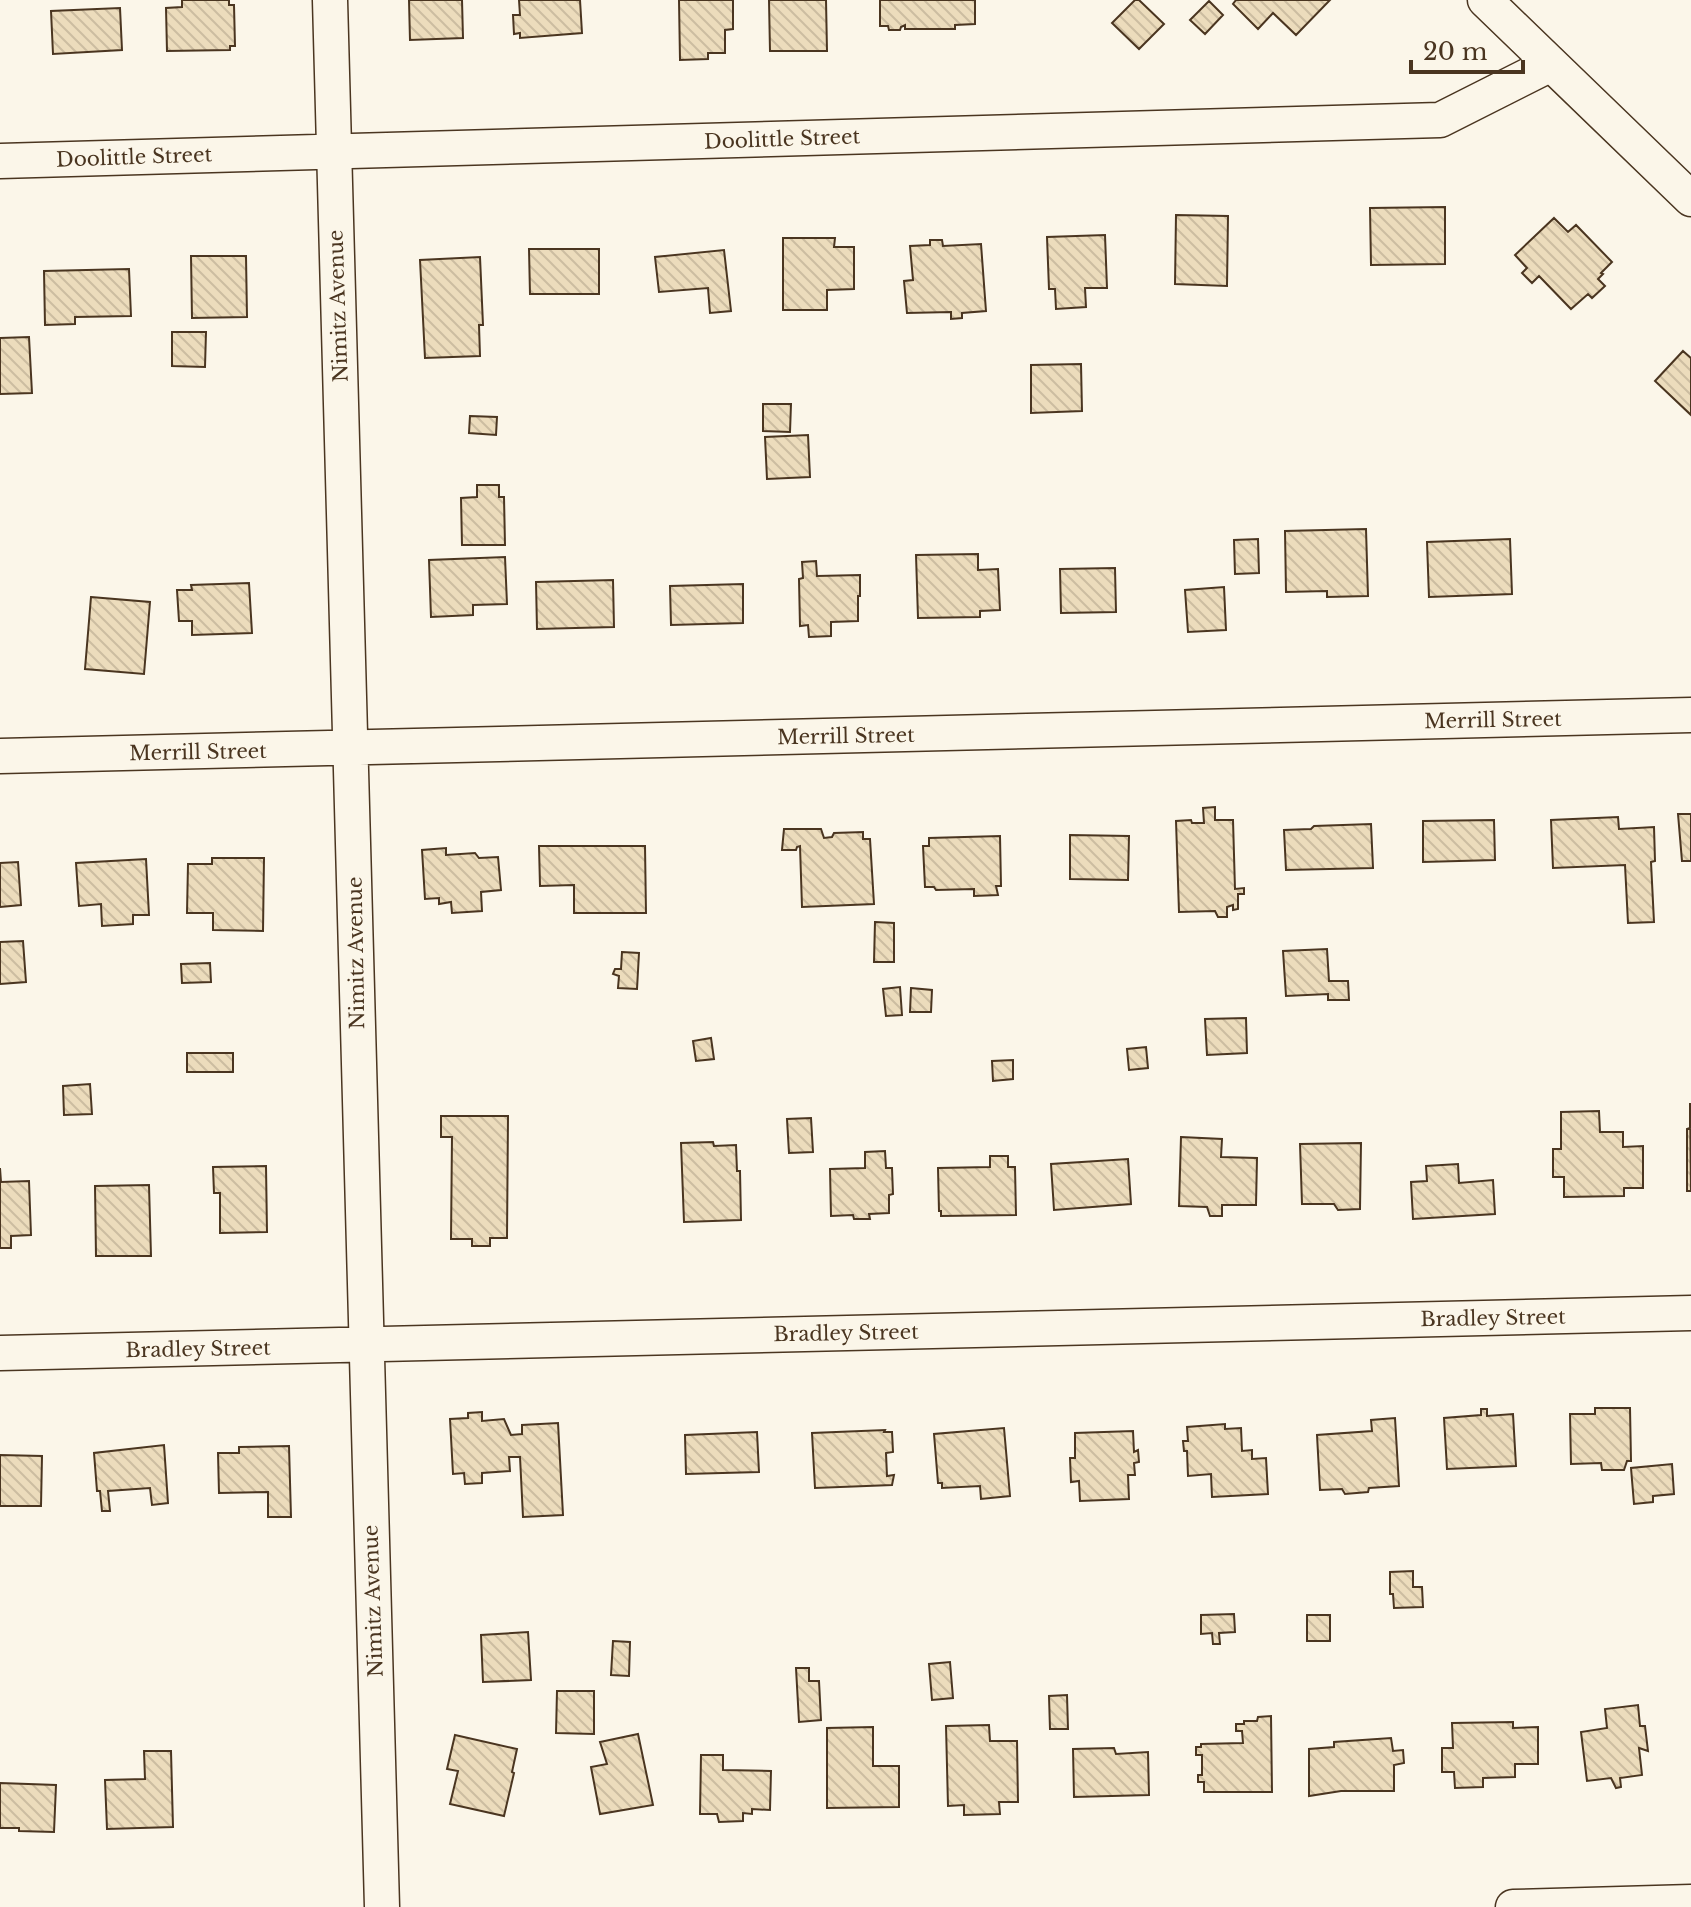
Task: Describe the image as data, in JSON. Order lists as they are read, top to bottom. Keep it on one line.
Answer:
{"streets":{"street":["Doolittle Street","Nimitz Avenue","Merrill Street","Bradley Street"]},"crossings":[["Doolittle Street","Nimitz Avenue"],["Nimitz Avenue","Merrill Street"],["Nimitz Avenue","Bradley Street"]],"scale_bar":"20 m"}
